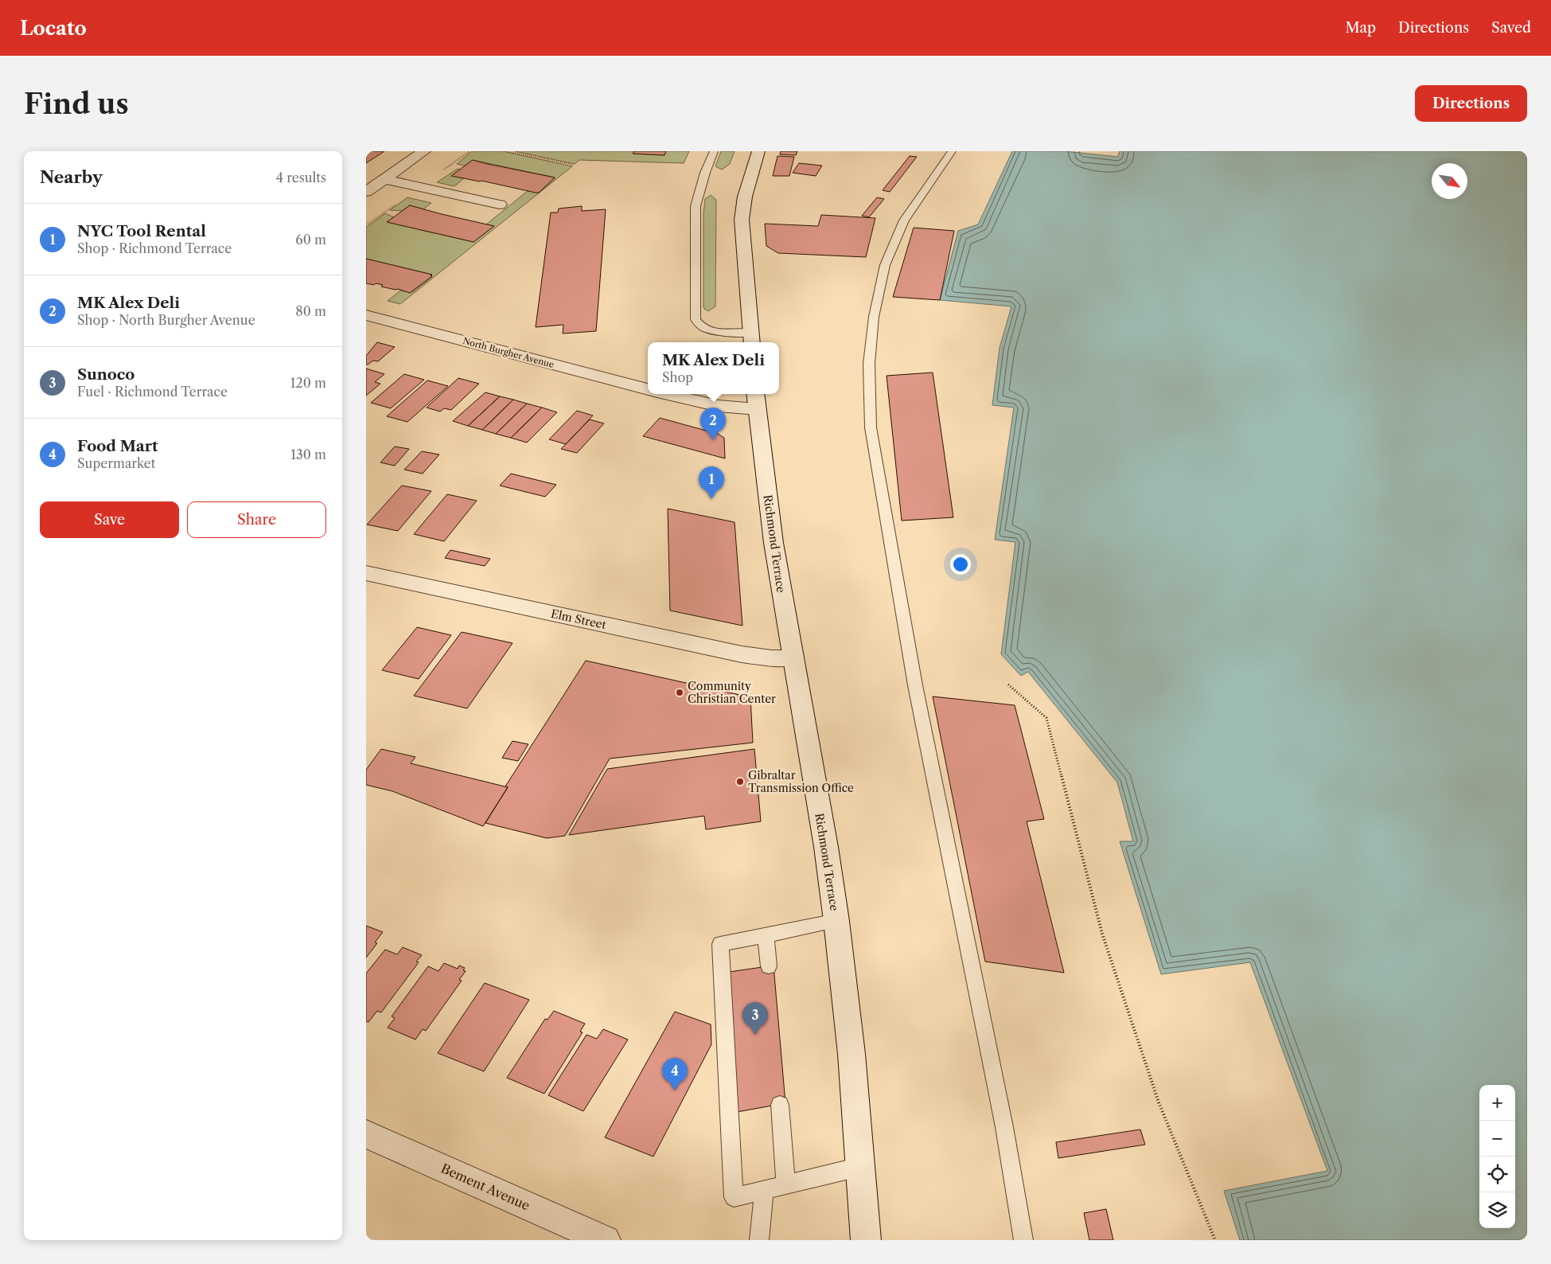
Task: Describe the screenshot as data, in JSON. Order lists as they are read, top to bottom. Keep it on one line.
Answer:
{"streets":{"street":["North Burgher Avenue","Richmond Terrace","Elm Street","Bement Avenue"]},"crossings":[["Richmond Terrace","Elm Street"]],"places":["Community Christian Center","Gibraltar Transmission Office"],"north":"bottom right","page":{"header":"Locato","nav":["Map","Directions","Saved"],"buttons":["Directions",["Save","Share"]],"title":"Find us","heading":["Nearby","4 results"],"list":[{"mark":"1","name":"NYC Tool Rental","note":"Shop · Richmond Terrace","value":"60 m"},{"mark":"2","name":"MK Alex Deli","note":"Shop · North Burgher Avenue","value":"80 m"},{"mark":"3","name":"Sunoco","note":"Fuel · Richmond Terrace","value":"120 m"},{"mark":"4","name":"Food Mart","note":"Supermarket","value":"130 m"}],"popup":["MK Alex Deli","Shop"],"pins":["2","1","3","4"],"map_buttons":["+","−"]}}
